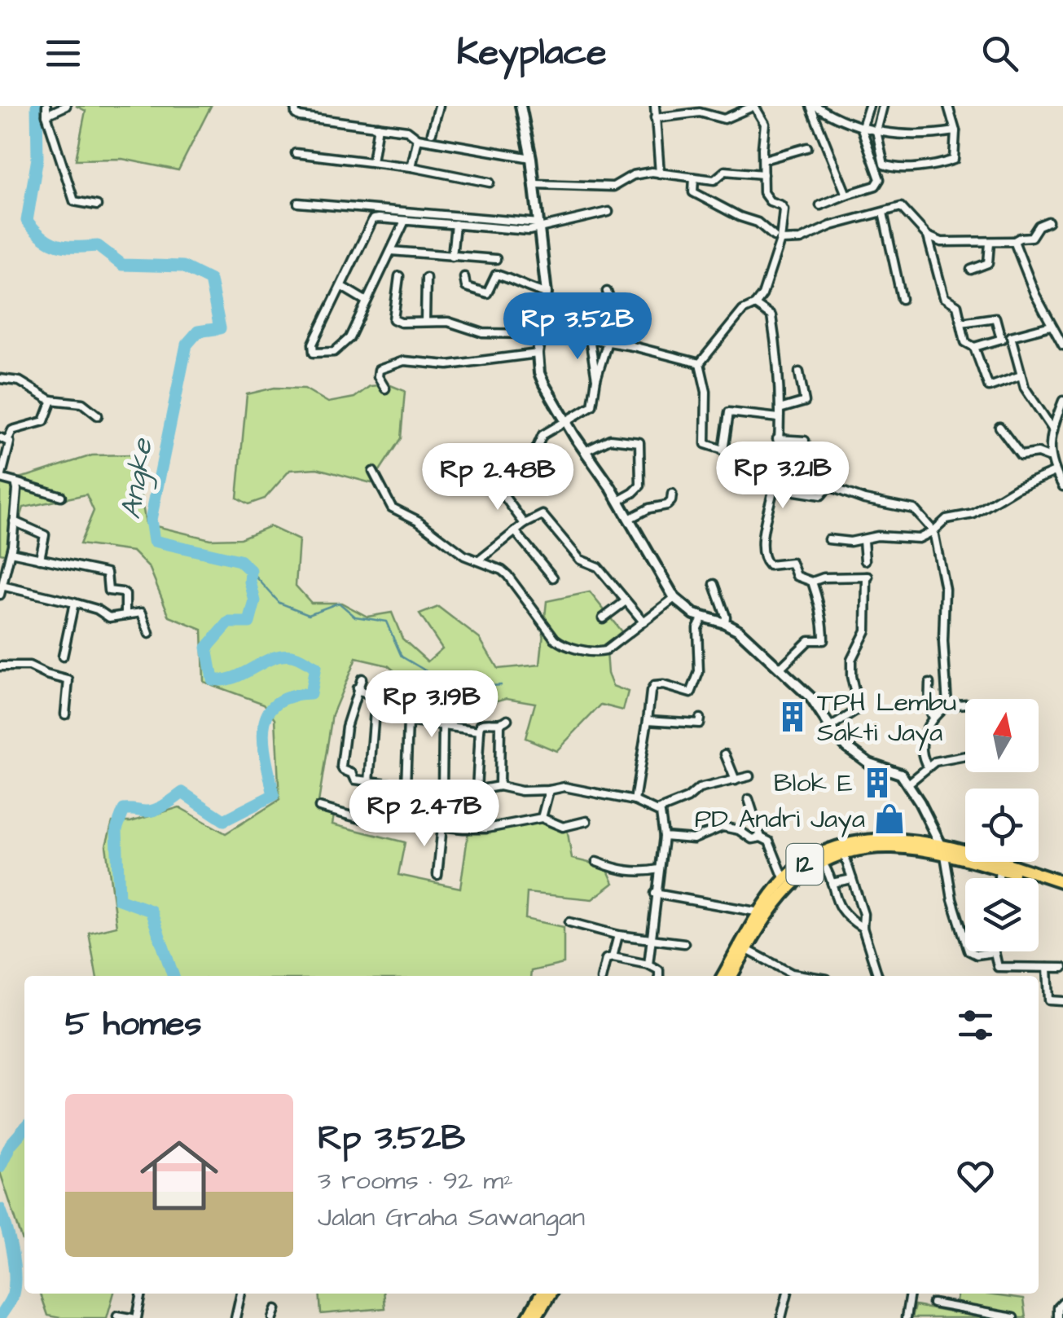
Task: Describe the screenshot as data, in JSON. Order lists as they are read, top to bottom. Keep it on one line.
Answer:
{"streets":{"highway":["12"]},"water":["Angke"],"places":{"building":["TPH Lembu Sakti Jaya","Blok E"],"shop":["PD Andri Jaya"]},"north":"top","page":{"header":"Keyplace","price":["Rp 3.52B","Rp 3.21B","Rp 2.48B","Rp 3.19B","Rp 2.47B"],"heading":"5 homes","list":[{"name":"Rp 3.52B","note":"3 rooms · 92 m² · Jalan Graha Sawangan"}]}}
